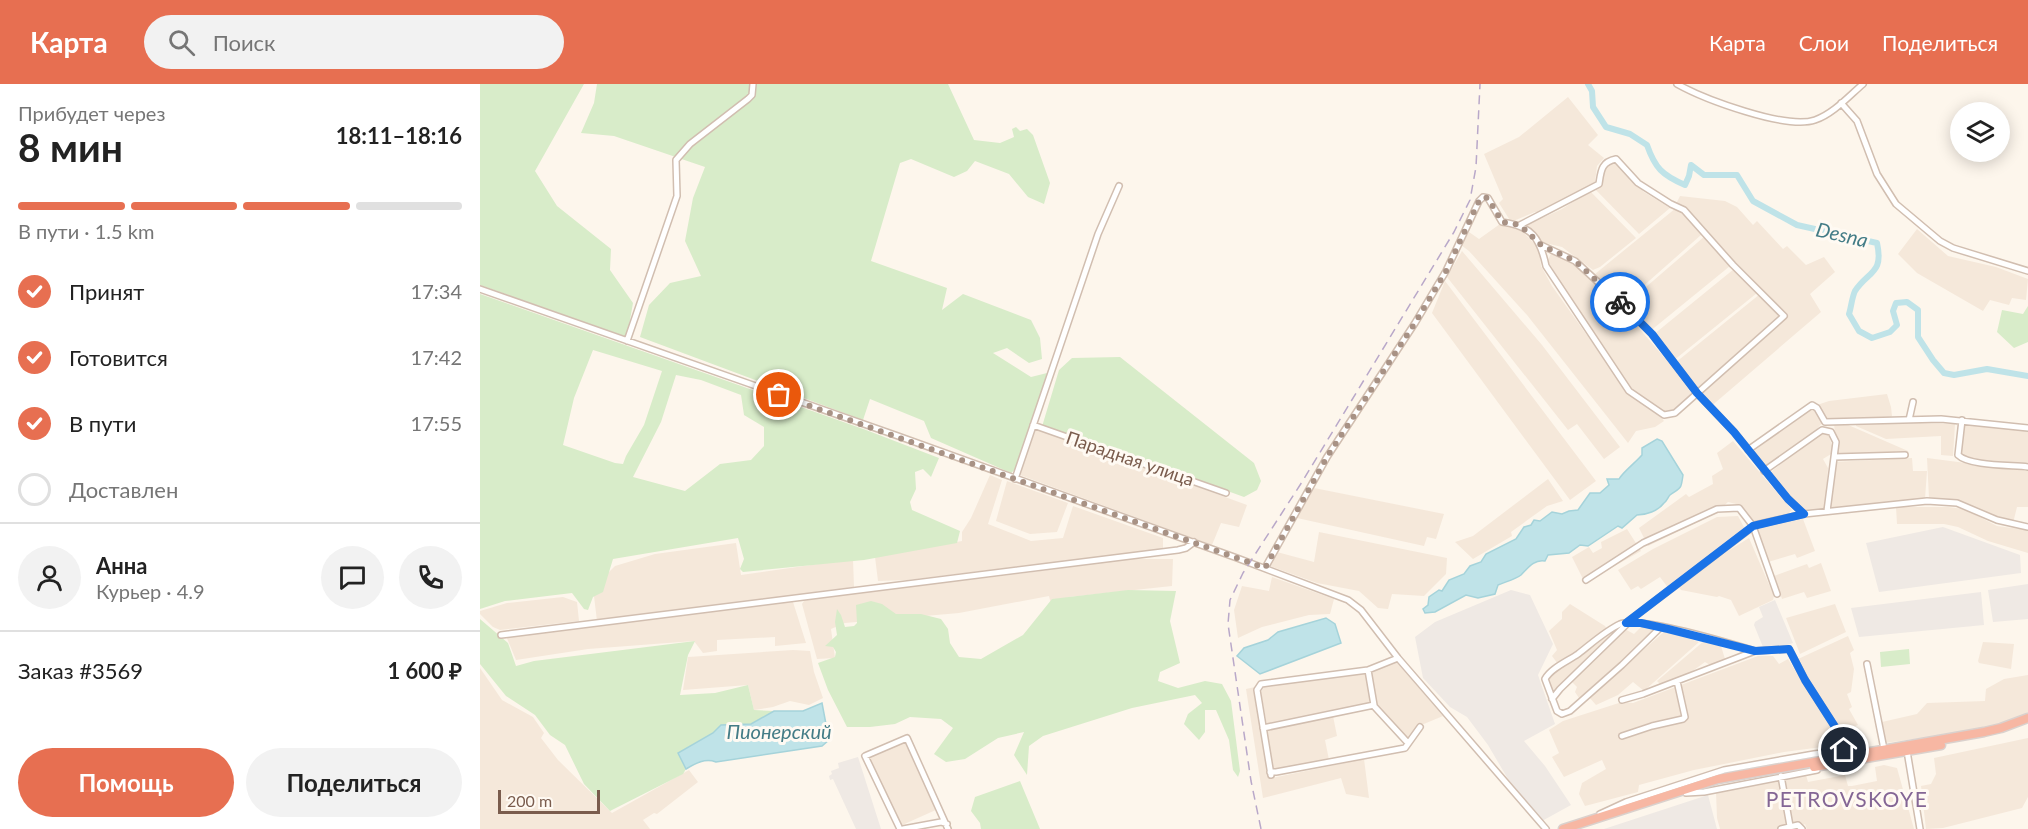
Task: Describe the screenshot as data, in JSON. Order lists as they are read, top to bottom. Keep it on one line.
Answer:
{"streets":{"street":["Парадная улица"]},"districts":["PETROVSKOYE"],"water":["Desna","Пионерский"],"scale_bar":"200 m","page":{"header":"Карта","search":"Поиск","nav":["Карта","Слои","Поделиться"],"heading":["8 мин","Прибудет через","18:11–18:16"],"panel":["Анна","Курьер · 4.9","Заказ #3569","1 600 ₽"],"bar":"В пути · 1.5 km","list":[["Принят","17:34"],["Готовится","17:42"],["В пути","17:55"],"Доставлен"],"buttons":["Помощь","Поделиться"],"scale":"200 m"}}
